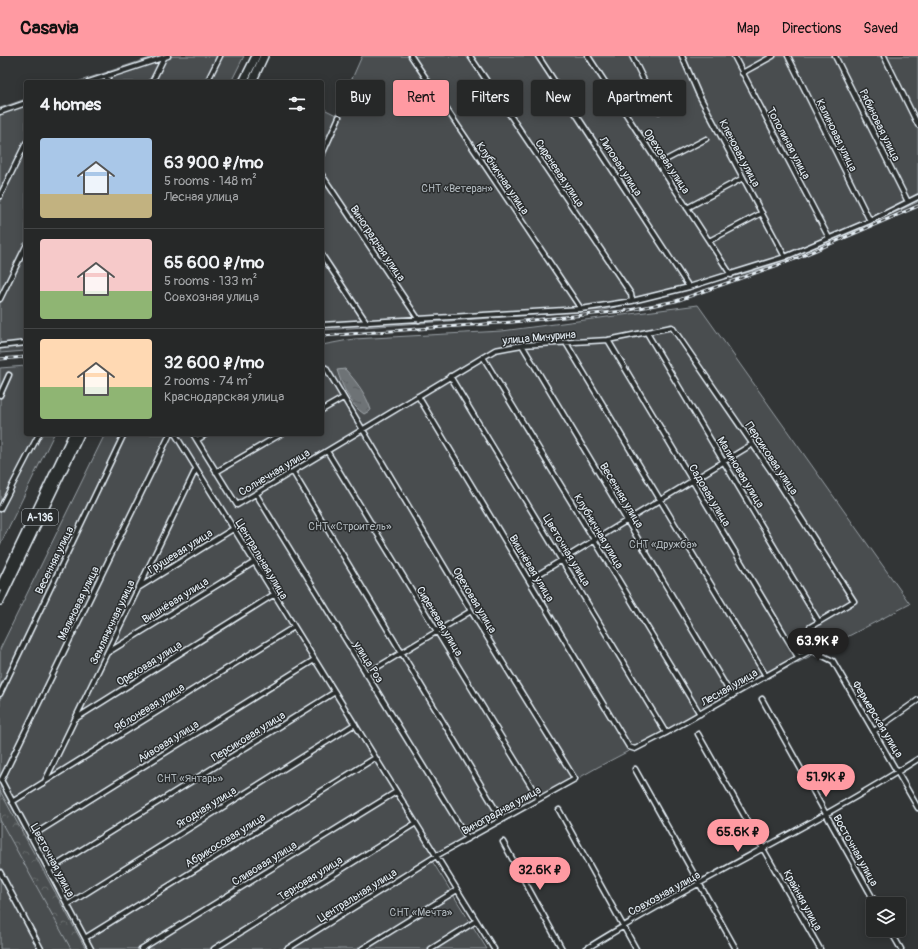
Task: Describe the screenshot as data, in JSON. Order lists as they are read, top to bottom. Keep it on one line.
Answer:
{"streets":{"highway":["А-136"],"street":["Рябиновая улица","Калиновая улица","Тополиная улица","Кленовая улица","Ореховая улица","Липовая улица","Сиреневая улица","Клубничная улица","Виноградная улица","улица Мичурина","Персиковая улица","Солнечная улица","Малиновая улица","Весенняя улица","Садовая улица","Цветочная улица","Грушевая улица","Центральная улица","Вишнёвая улица","Земляничная улица","улица Роз","Лесная улица","Яблоневая улица","Фермерская улица","Айвовая улица","Ягодная улица","Абрикосовая улица","Восточная улица","Сливовая улица","Терновая улица","Совхозная улица","Крайняя улица"]},"crossings":[["Ореховая улица","Виноградная улица"],["Ореховая улица","Солнечная улица"],["Ореховая улица","Центральная улица"],["Ореховая улица","Земляничная улица"],["Сиреневая улица","Виноградная улица"],["Сиреневая улица","Солнечная улица"],["Клубничная улица","улица Мичурина"],["Клубничная улица","Лесная улица"],["Виноградная улица","Центральная улица"],["Виноградная улица","улица Роз"],["улица Мичурина","Персиковая улица"],["улица Мичурина","Солнечная улица"],["улица Мичурина","Малиновая улица"],["улица Мичурина","Весенняя улица"],["улица Мичурина","Садовая улица"],["улица Мичурина","Цветочная улица"],["улица Мичурина","Вишнёвая улица"],["Персиковая улица","Малиновая улица"],["Персиковая улица","Цветочная улица"],["Персиковая улица","Центральная улица"],["Солнечная улица","Вишнёвая улица"],["Солнечная улица","улица Роз"],["Малиновая улица","Цветочная улица"],["Весенняя улица","Лесная улица"],["Садовая улица","Лесная улица"],["Цветочная улица","Лесная улица"],["Цветочная улица","Яблоневая улица"],["Цветочная улица","Айвовая улица"],["Цветочная улица","Ягодная улица"],["Цветочная улица","Абрикосовая улица"],["Грушевая улица","Центральная улица"],["Грушевая улица","Земляничная улица"],["Центральная улица","Вишнёвая улица"],["Центральная улица","Земляничная улица"],["Центральная улица","Яблоневая улица"],["Центральная улица","Айвовая улица"],["Центральная улица","Ягодная улица"],["Центральная улица","Абрикосовая улица"],["Центральная улица","Сливовая улица"],["Центральная улица","Терновая улица"],["Вишнёвая улица","Земляничная улица"],["Вишнёвая улица","Лесная улица"],["Земляничная улица","Яблоневая улица"],["Лесная улица","Фермерская улица"],["Фермерская улица","Совхозная улица"],["Восточная улица","Совхозная улица"],["Совхозная улица","Крайняя улица"]],"parks":["СНТ «Ветеран»","СНТ «Строитель»","СНТ «Дружба»","СНТ «Янтарь»","СНТ «Мечта»"],"page":{"header":"Casavia","nav":["Map","Directions","Saved"],"chip":["Buy","Rent","Filters","New","Apartment"],"heading":"4 homes","list":[{"name":"63 900 ₽/mo","note":"5 rooms · 148 m² · Лесная улица"},{"name":"65 600 ₽/mo","note":"5 rooms · 133 m² · Совхозная улица"},{"name":"32 600 ₽/mo","note":"2 rooms · 74 m² · Краснодарская улица"}],"price":["63.9K ₽","51.9K ₽","65.6K ₽","32.6K ₽"]}}
